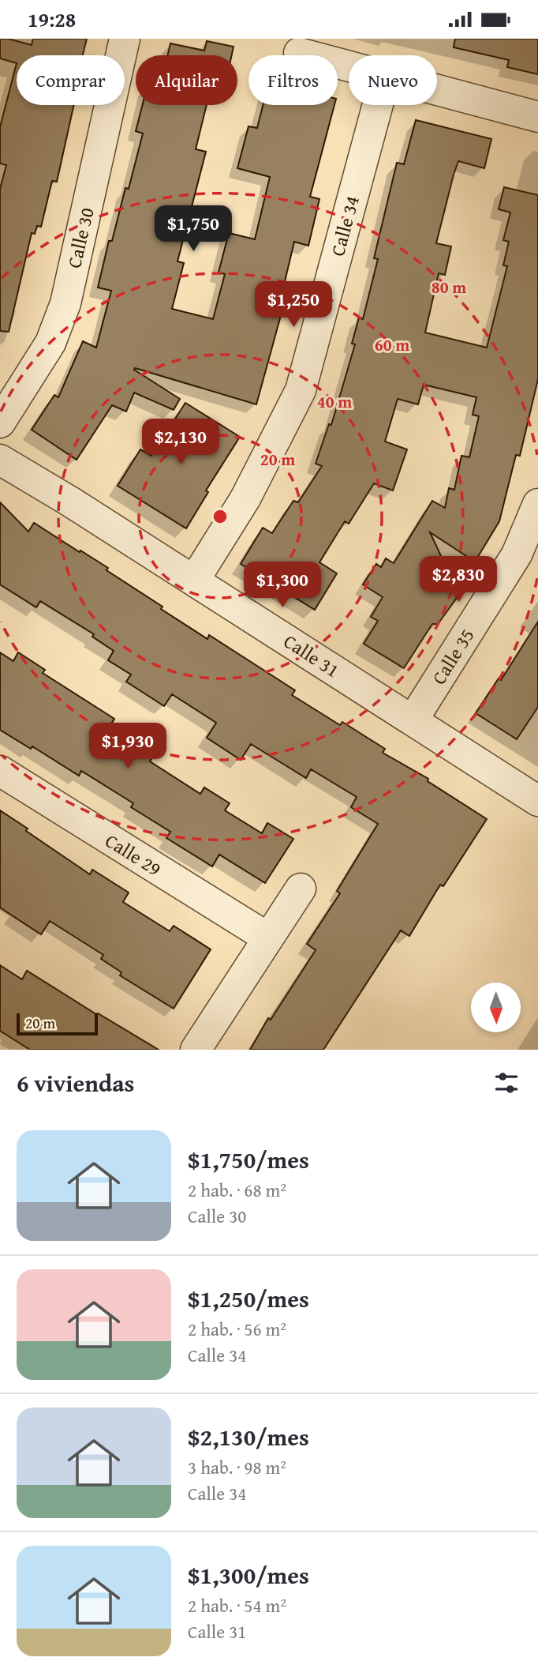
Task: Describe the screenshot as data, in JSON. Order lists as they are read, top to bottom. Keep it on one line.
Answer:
{"streets":{"street":["Calle 34","Calle 30","Calle 31","Calle 35","Calle 29"]},"crossings":[["Calle 34","Calle 31"],["Calle 31","Calle 35"]],"scale_bar":"20 m","north":"bottom","page":{"status":"19:28","chip":["Comprar","Alquilar","Filtros","Nuevo"],"price":["$1,750","$1,250","$2,130","$2,830","$1,300","$1,930"],"scale":"20 m","heading":"6 viviendas","list":[{"name":"$1,750/mes","note":"2 hab. · 68 m² · Calle 30"},{"name":"$1,250/mes","note":"2 hab. · 56 m² · Calle 34"},{"name":"$2,130/mes","note":"3 hab. · 98 m² · Calle 34"},{"name":"$1,300/mes","note":"2 hab. · 54 m² · Calle 31"}]},"rings":["80 m","60 m","40 m","20 m"]}
